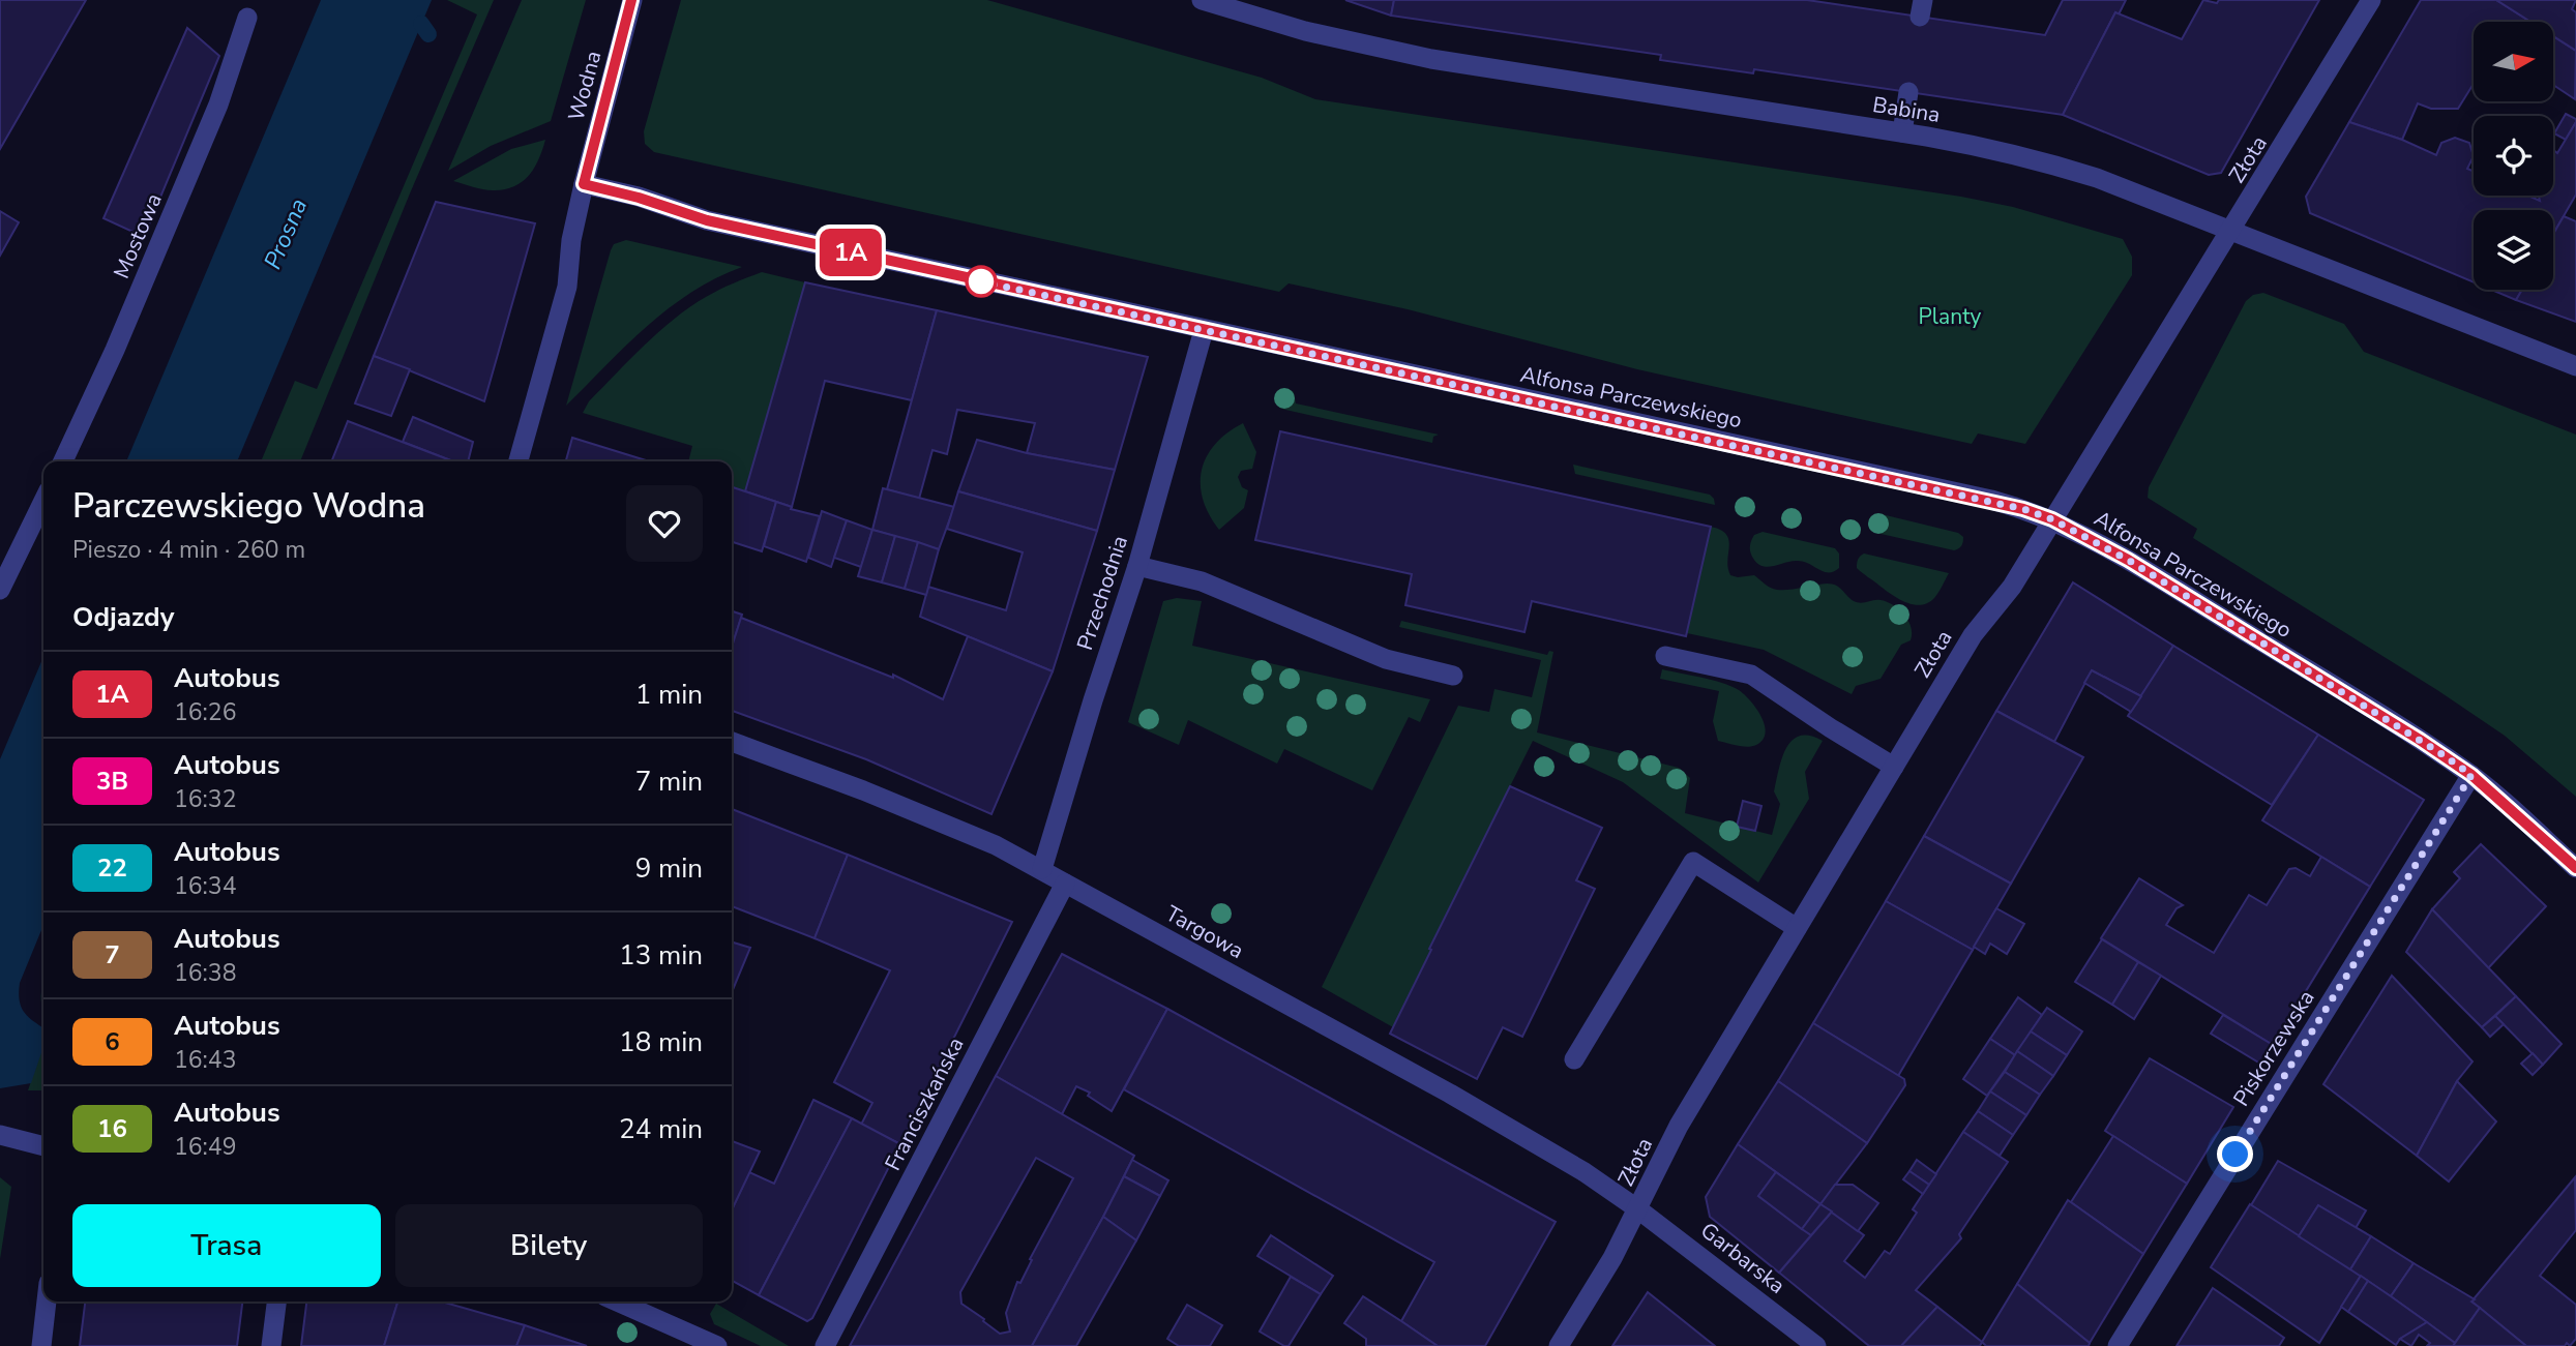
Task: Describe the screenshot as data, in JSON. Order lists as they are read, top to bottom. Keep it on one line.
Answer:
{"streets":{"street":["Wodna","Babina","Złota","Mostowa","Alfonsa Parczewskiego","Przechodnia","Targowa","Piskorzewska","Franciszkańska","Garbarska"]},"crossings":[["Wodna","Alfonsa Parczewskiego"],["Babina","Złota"],["Złota","Alfonsa Parczewskiego"],["Złota","Targowa"],["Złota","Garbarska"],["Alfonsa Parczewskiego","Przechodnia"],["Alfonsa Parczewskiego","Piskorzewska"],["Przechodnia","Targowa"],["Targowa","Franciszkańska"],["Targowa","Garbarska"]],"water":["Prosna"],"parks":["Planty"],"lines":["bus line 1A"],"north":"right","page":{"on_map":"1A","heading":[["Parczewskiego Wodna","Pieszo · 4 min · 260 m"],"Odjazdy"],"list":[{"mark":"1A","name":"Autobus","note":"16:26","value":"1 min"},{"mark":"3B","name":"Autobus","note":"16:32","value":"7 min"},{"mark":"22","name":"Autobus","note":"16:34","value":"9 min"},{"mark":"7","name":"Autobus","note":"16:38","value":"13 min"},{"mark":"6","name":"Autobus","note":"16:43","value":"18 min"},{"mark":"16","name":"Autobus","note":"16:49","value":"24 min"}],"buttons":["Trasa","Bilety"]}}
